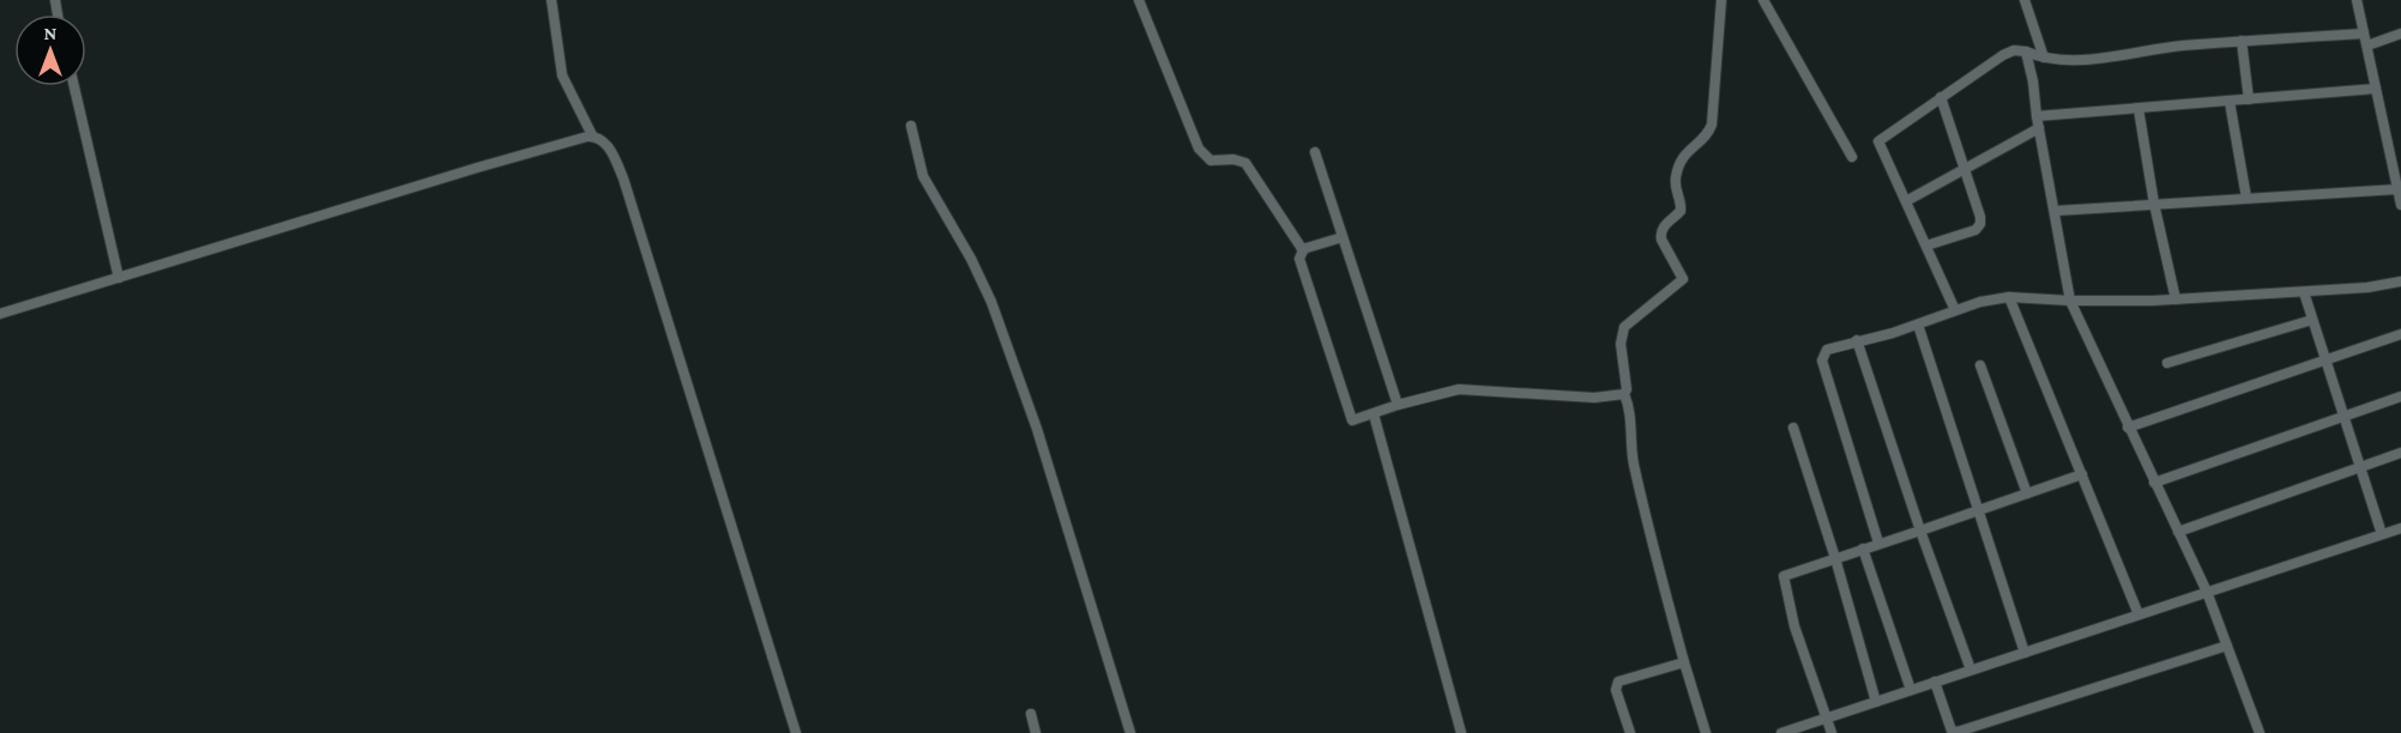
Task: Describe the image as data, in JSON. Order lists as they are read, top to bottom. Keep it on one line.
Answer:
{"north":"top"}
